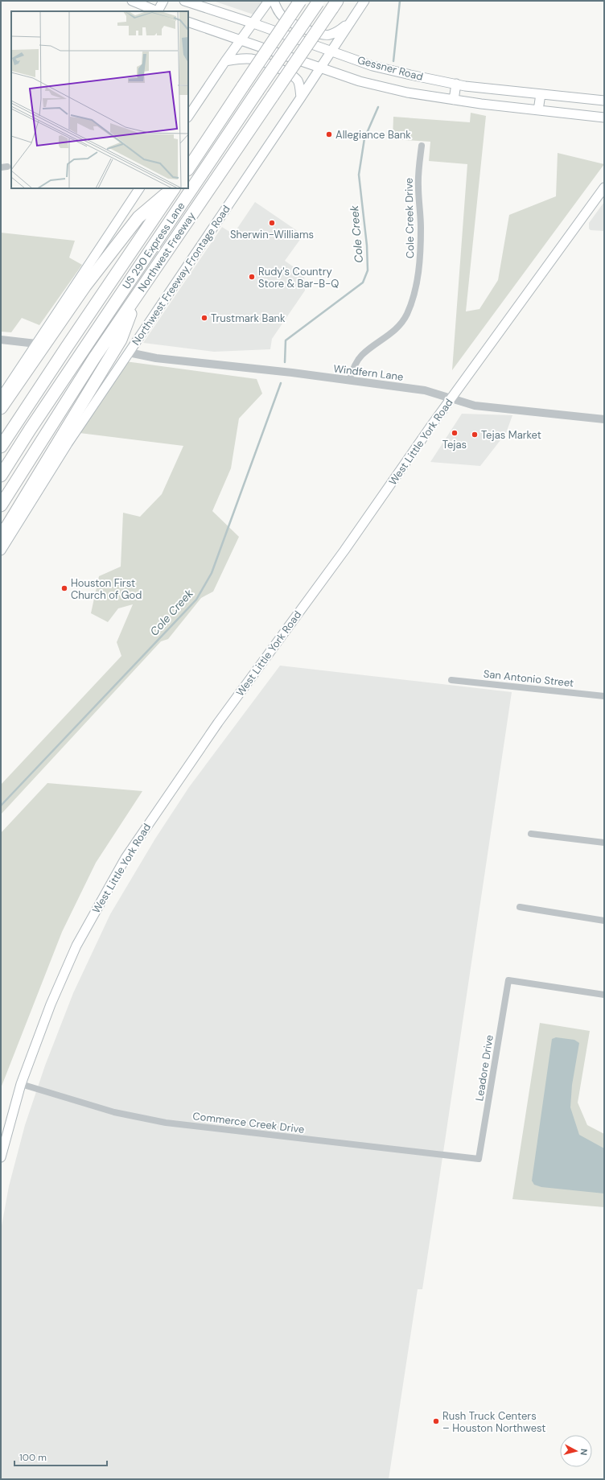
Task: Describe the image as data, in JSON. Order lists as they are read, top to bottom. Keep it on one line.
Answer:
{"streets":{"highway":["US 290 Express Lane","Northwest Freeway"],"main road":["Gessner Road","Northwest Freeway Frontage Road","West Little York Road"],"street":["Cole Creek Drive","Windfern Lane","San Antonio Street","Leadore Drive","Commerce Creek Drive"]},"crossings":[["Gessner Road","Northwest Freeway Frontage Road"],["Cole Creek Drive","Windfern Lane"],["Northwest Freeway Frontage Road","Windfern Lane"],["Windfern Lane","West Little York Road"],["West Little York Road","Commerce Creek Drive"],["Leadore Drive","Commerce Creek Drive"]],"water":["Cole Creek"],"places":["Allegiance Bank","Sherwin-Williams","Rudy's Country Store & Bar-B-Q","Trustmark Bank","Tejas","Tejas Market","Houston First Church of God","Rush Truck Centers – Houston Northwest"],"scale_bar":"100 m","north":"right"}
